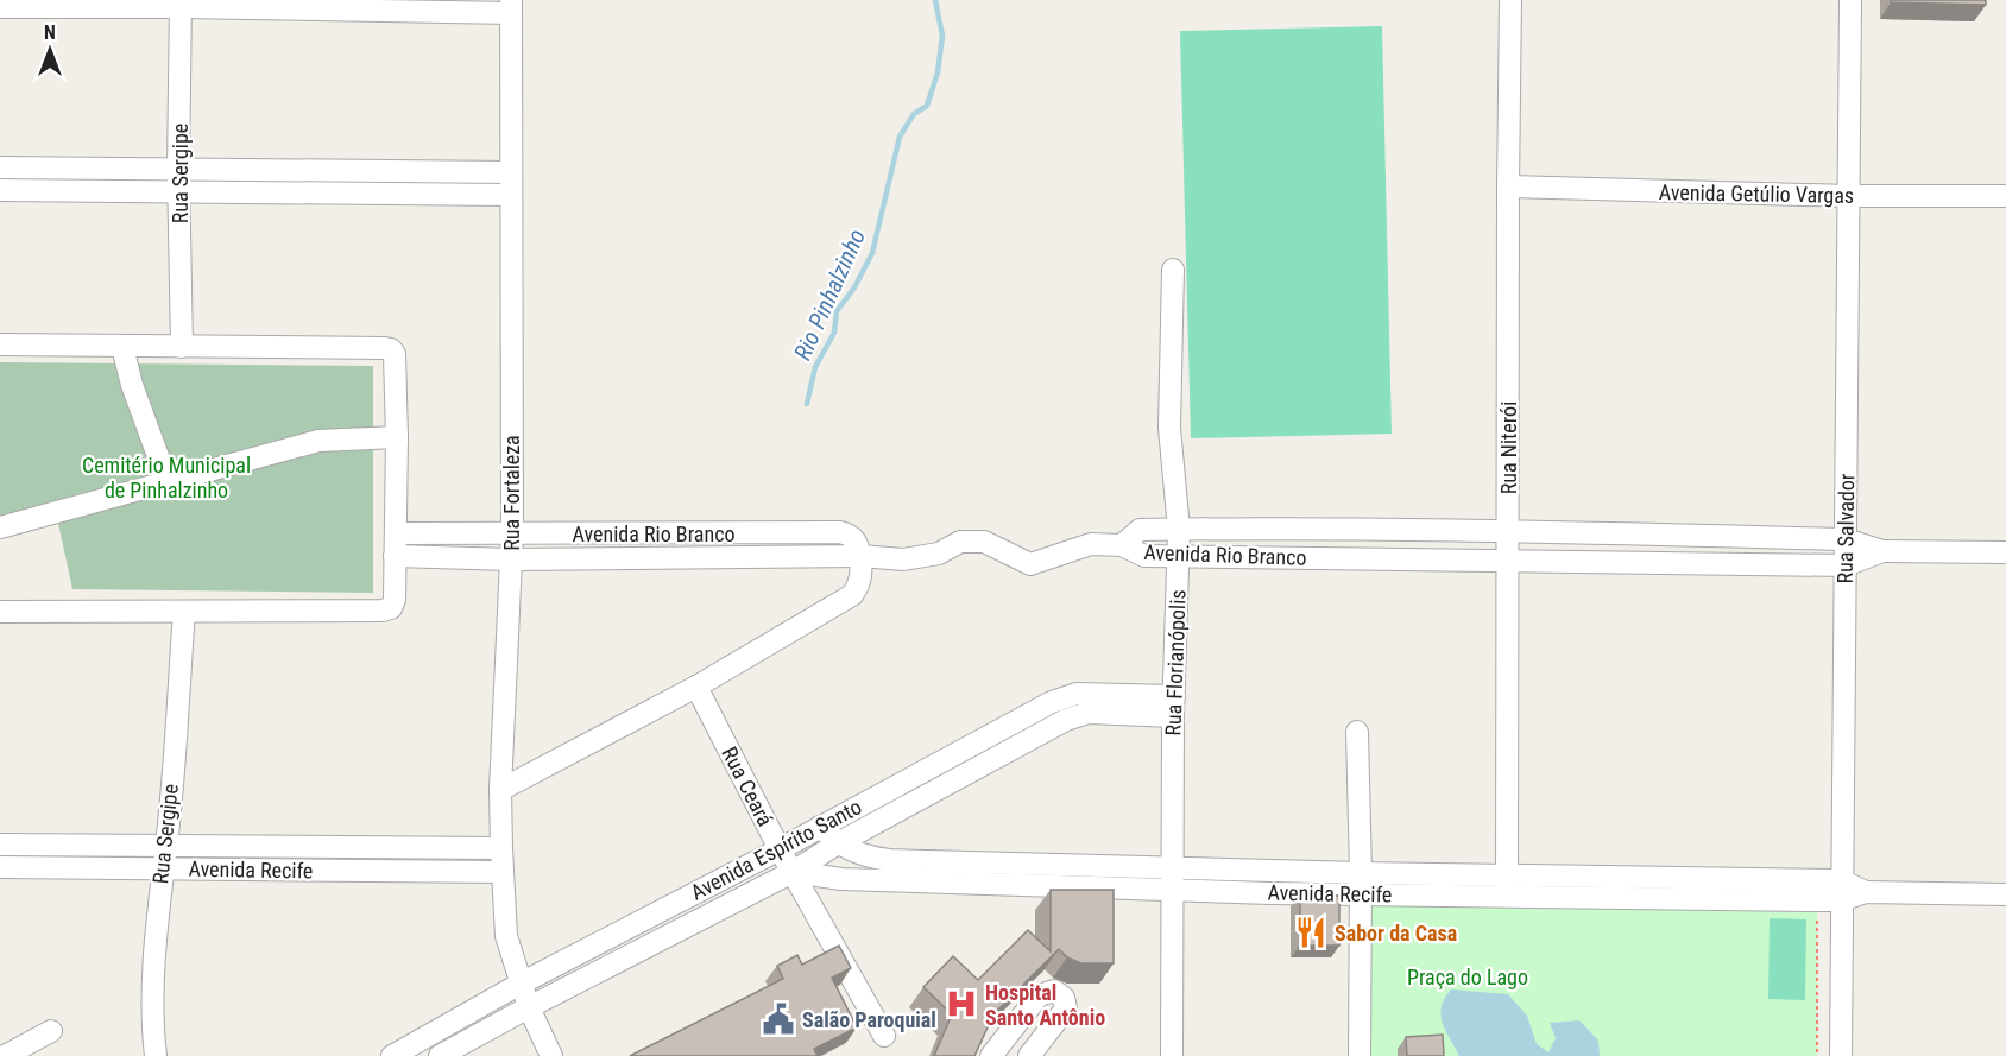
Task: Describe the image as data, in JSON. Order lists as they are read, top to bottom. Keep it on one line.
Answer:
{"streets":{"street":["Rua Sergipe","Avenida Getúlio Vargas","Rua Niterói","Rua Fortaleza","Rua Salvador","Avenida Rio Branco","Rua Florianópolis","Rua Ceará","Avenida Espírito Santo","Avenida Recife"]},"crossings":[["Rua Sergipe","Avenida Recife"],["Avenida Getúlio Vargas","Rua Niterói"],["Avenida Getúlio Vargas","Rua Salvador"],["Rua Niterói","Avenida Rio Branco"],["Rua Niterói","Avenida Recife"],["Rua Fortaleza","Avenida Rio Branco"],["Rua Fortaleza","Avenida Espírito Santo"],["Rua Fortaleza","Avenida Recife"],["Rua Salvador","Avenida Rio Branco"],["Rua Salvador","Avenida Recife"],["Avenida Rio Branco","Rua Florianópolis"],["Rua Florianópolis","Avenida Espírito Santo"],["Rua Florianópolis","Avenida Recife"],["Rua Ceará","Avenida Espírito Santo"],["Rua Ceará","Avenida Recife"],["Avenida Espírito Santo","Avenida Recife"]],"water":["Rio Pinhalzinho"],"parks":["Cemitério Municipal de Pinhalzinho","Praça do Lago"],"places":{"restaurant":["Sabor da Casa"],"hospital":["Hospital Santo Antônio"],"public building":["Salão Paroquial"]},"north":"top"}
